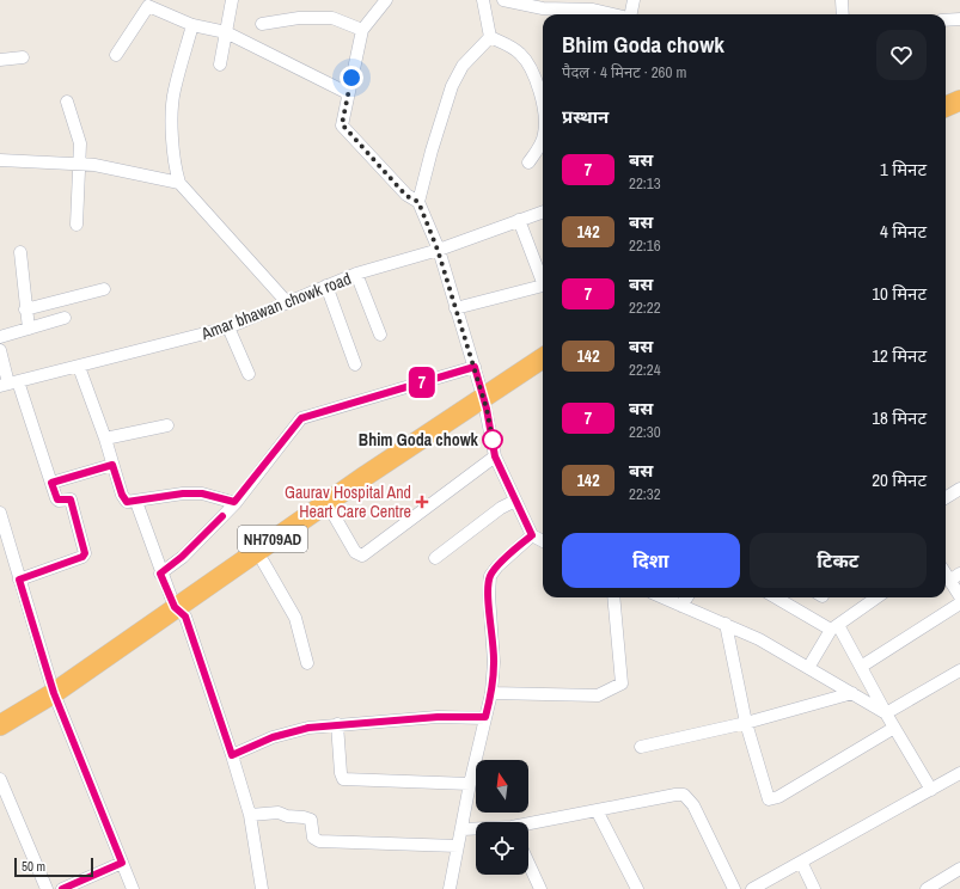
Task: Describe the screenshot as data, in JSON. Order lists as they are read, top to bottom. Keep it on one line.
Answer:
{"streets":{"highway":["NH709AD"],"street":["Amar bhawan chowk road"]},"places":{"other":["Bhim Goda chowk"],"health":["Gaurav Hospital And Heart Care Centre"]},"lines":["bus line 7"],"scale_bar":"50 m","north":"top","page":{"on_map":"7","heading":[["Bhim Goda chowk","पैदल · 4 मिनट · 260 m"],"प्रस्थान"],"list":[{"mark":"7","name":"बस","note":"22:13","value":"1 मिनट"},{"mark":"142","name":"बस","note":"22:16","value":"4 मिनट"},{"mark":"7","name":"बस","note":"22:22","value":"10 मिनट"},{"mark":"142","name":"बस","note":"22:24","value":"12 मिनट"},{"mark":"7","name":"बस","note":"22:30","value":"18 मिनट"},{"mark":"142","name":"बस","note":"22:32","value":"20 मिनट"}],"buttons":["दिशा","टिकट"],"scale":"50 m"}}
